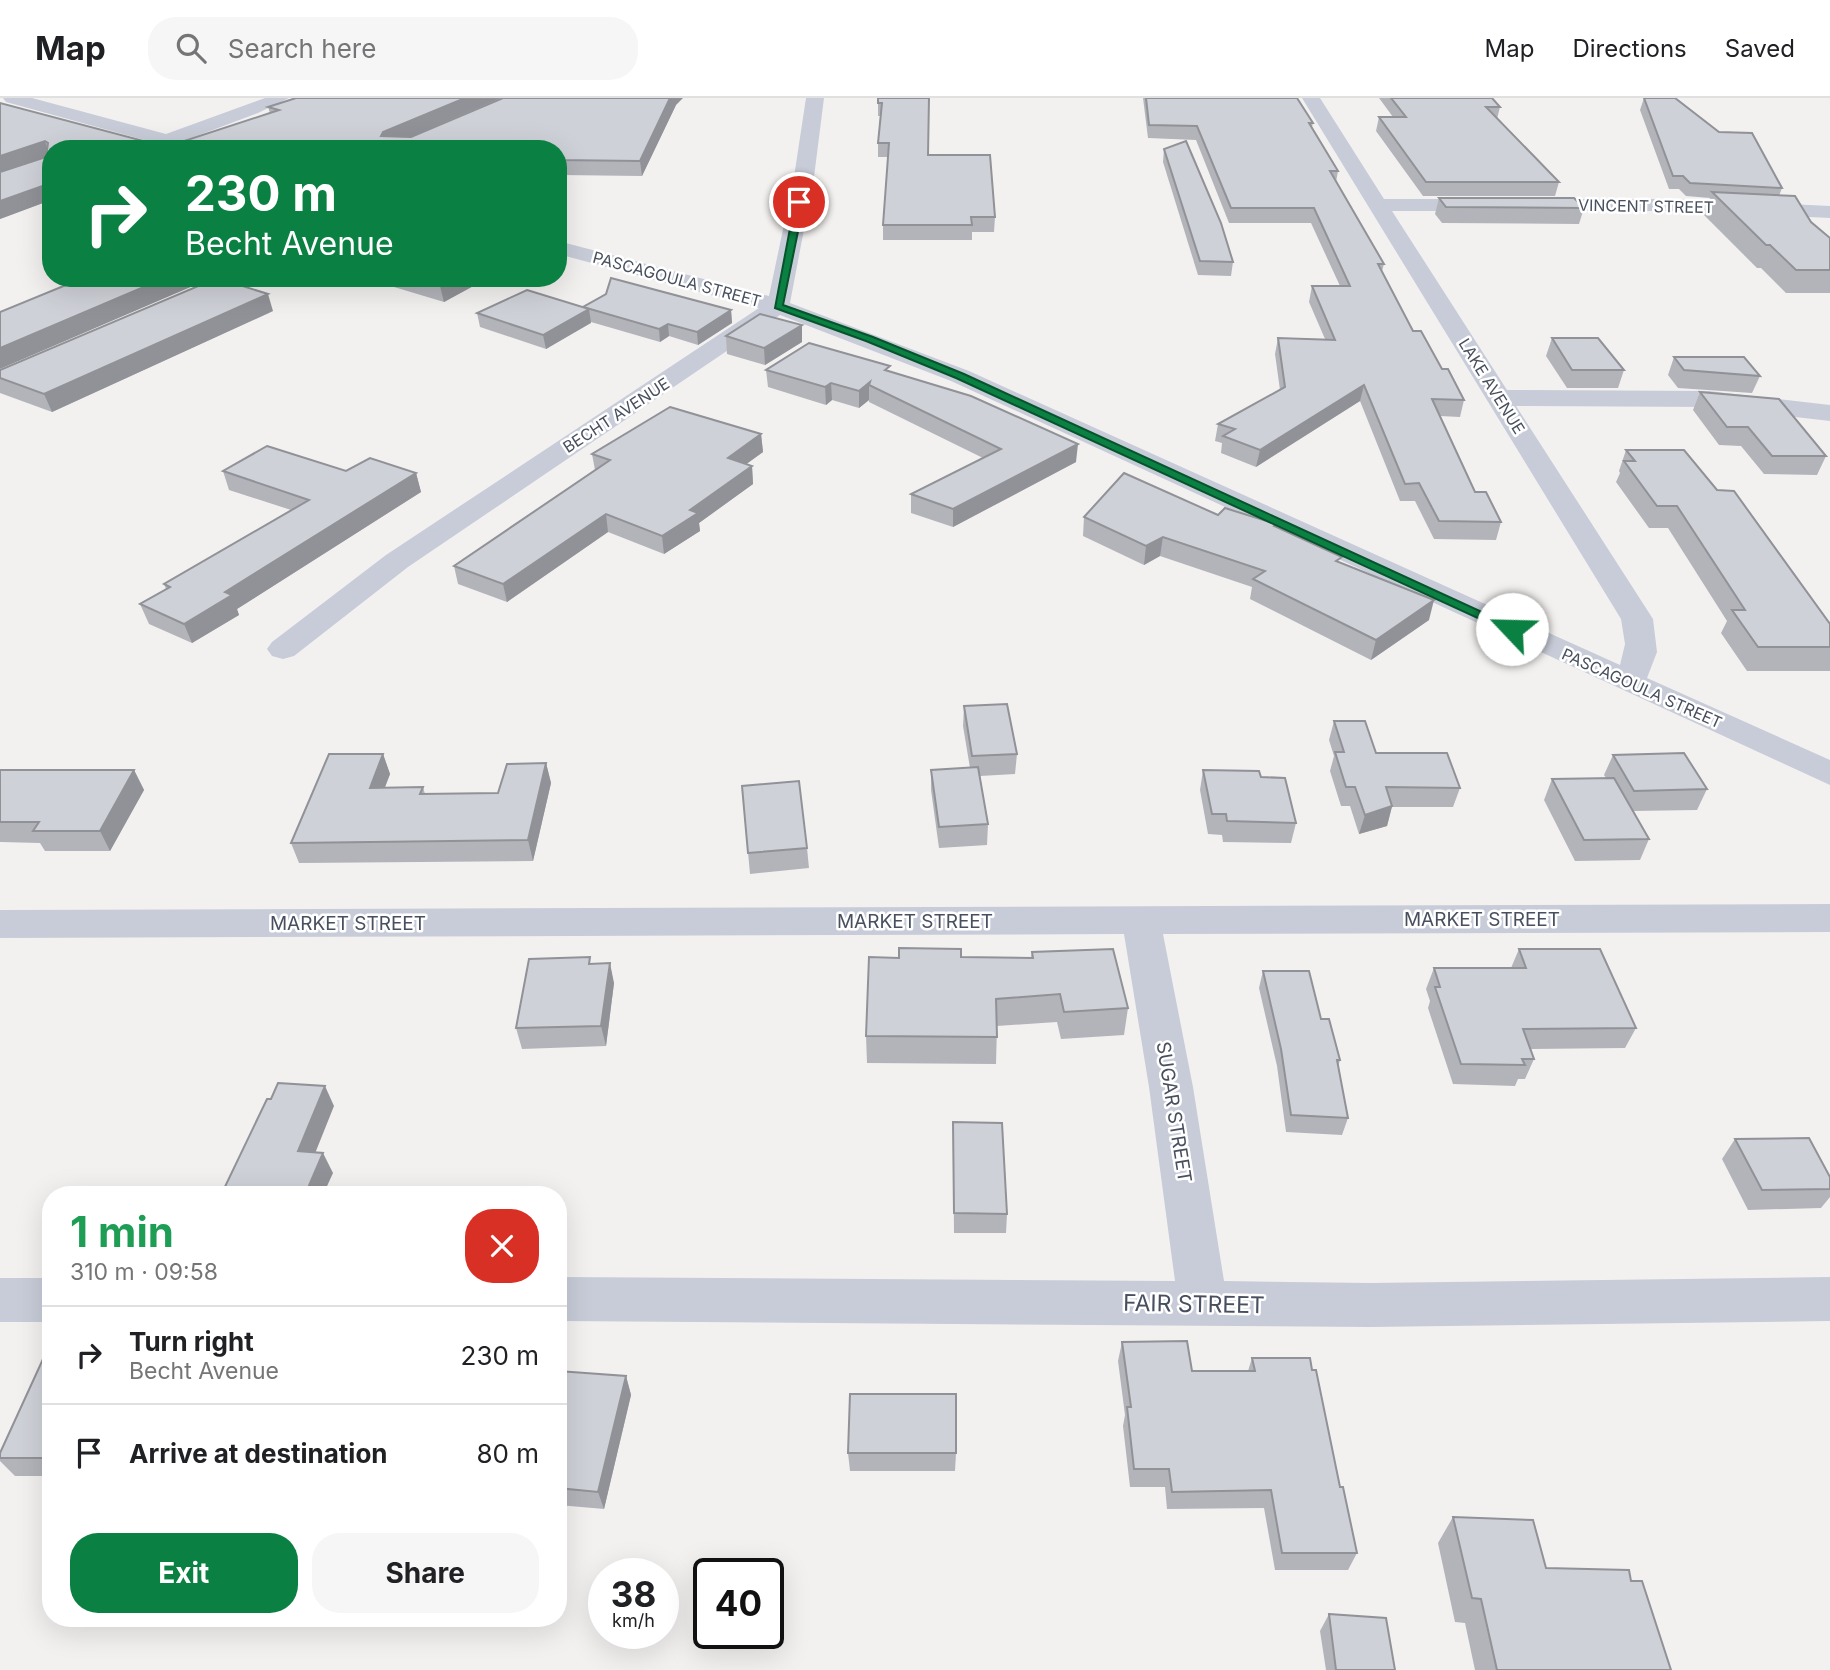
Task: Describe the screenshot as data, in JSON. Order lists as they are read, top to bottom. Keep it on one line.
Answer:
{"streets":{"street":["VINCENT STREET","PASCAGOULA STREET","LAKE AVENUE","BECHT AVENUE","MARKET STREET","SUGAR STREET","FAIR STREET"]},"crossings":[["VINCENT STREET","LAKE AVENUE"],["PASCAGOULA STREET","LAKE AVENUE"],["PASCAGOULA STREET","BECHT AVENUE"],["MARKET STREET","SUGAR STREET"],["SUGAR STREET","FAIR STREET"]],"page":{"header":"Map","search":"Search here","nav":["Map","Directions","Saved"],"turn":["230 m","Becht Avenue"],"heading":["1 min","310 m · 09:58"],"list":[{"name":"Turn right","note":"Becht Avenue","value":"230 m"},{"name":"Arrive at destination","value":"80 m"}],"buttons":["Exit","Share"],"speed":"38 km/h","limit":"40"}}
